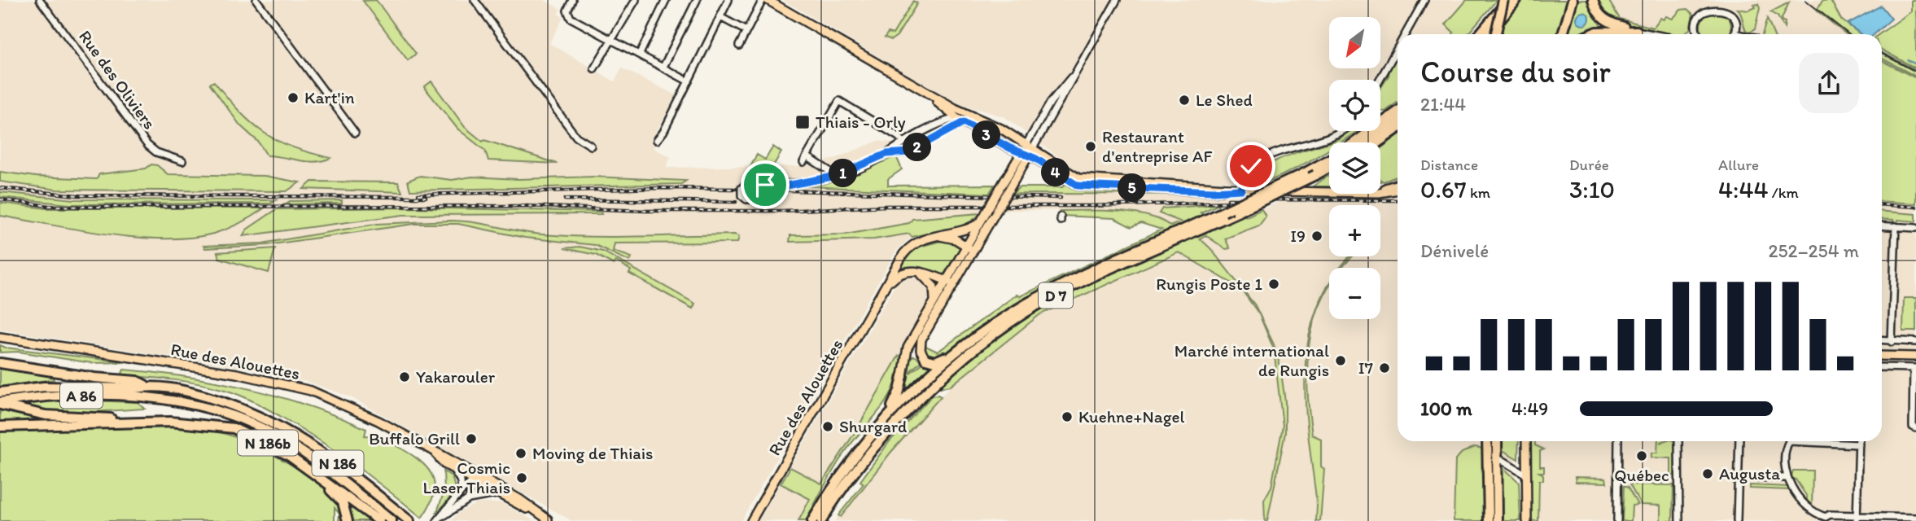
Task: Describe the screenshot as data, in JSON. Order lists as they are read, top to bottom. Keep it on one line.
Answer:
{"streets":{"highway":["D 7","A 86","N 186b","N 186"],"main road":["Rue des Alouettes"],"street":["Rue des Oliviers"]},"crossings":[["A 86","N 186b"],["A 86","N 186"]],"places":{"other":["Kart'in","Le Shed","Restaurant d'entreprise AF","I9","Rungis Poste 1","Marché international de Rungis","I7","Yakarouler","Kuehne+Nagel","Shurgard","Buffalo Grill","Moving de Thiais","Québec","Augusta","Cosmic Laser Thiais"],"transit":["Thiais - Orly"]},"north":"bottom left","page":{"map_buttons":["+","−"],"heading":["Course du soir","21:44"],"pins":["3","2","4","1","5"],"stats":[["Distance","0.67 km"],["Durée","3:10"],["Allure","4:44 /km"]],"chart":["Dénivelé","252–254 m"],"list":[{"name":"100 m","note":"4:49"}]}}
